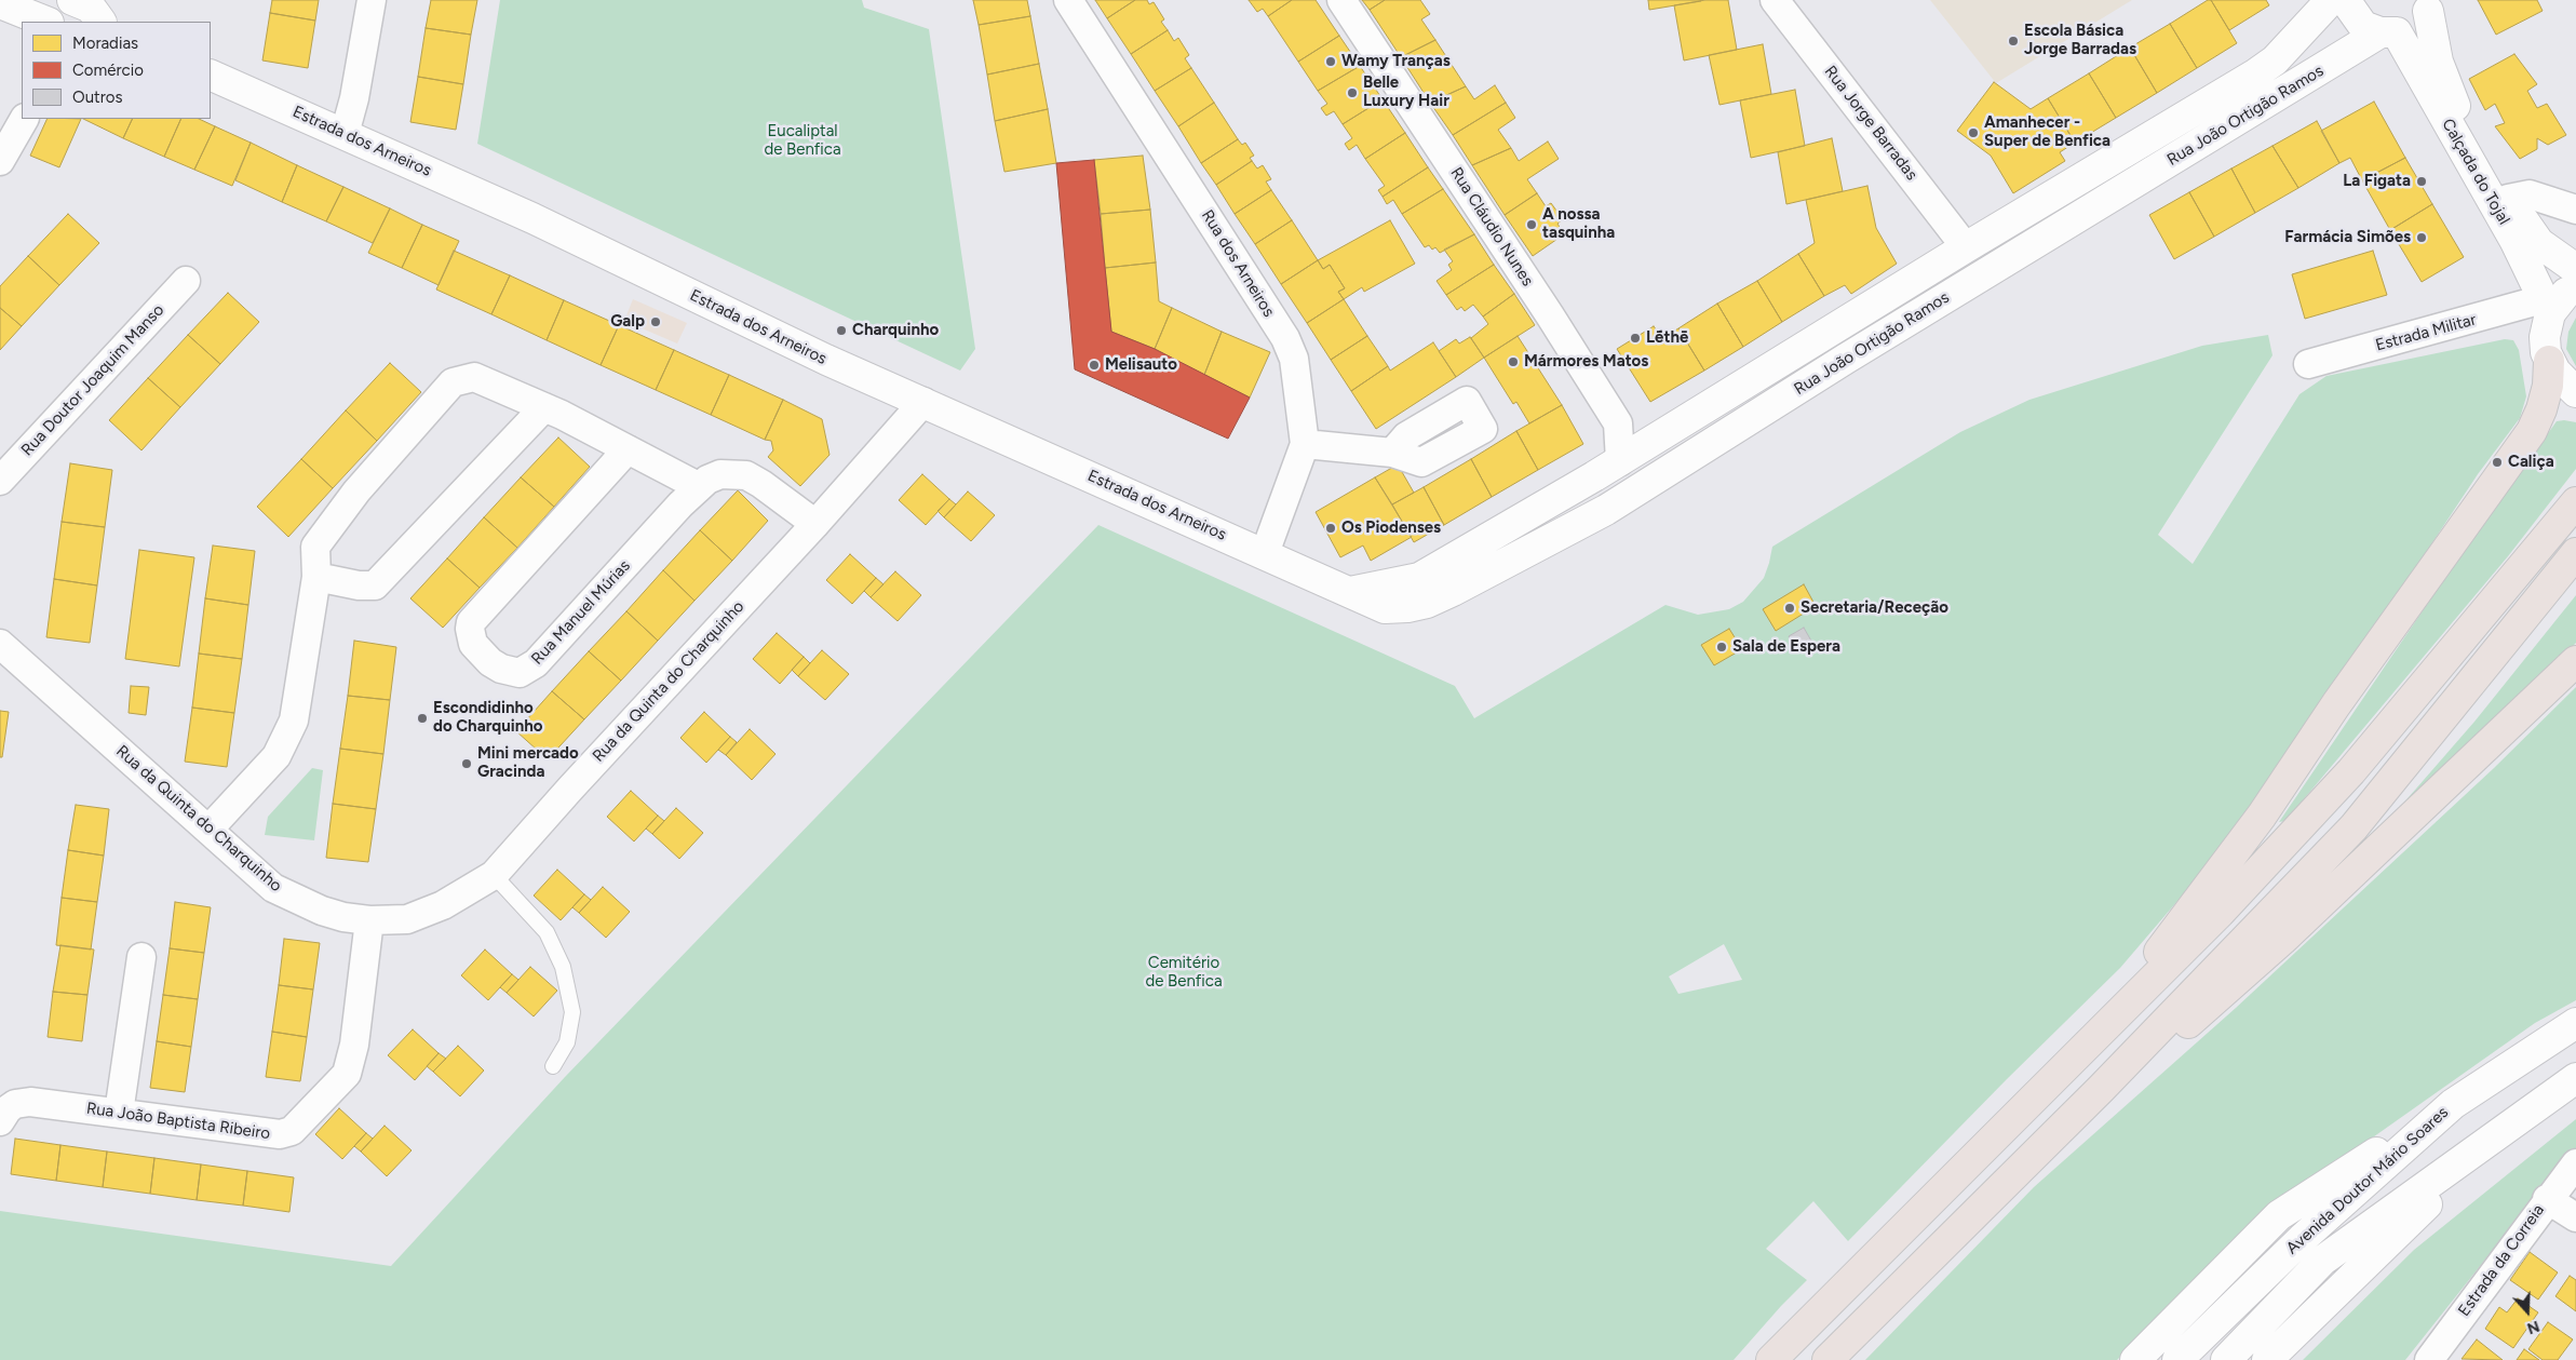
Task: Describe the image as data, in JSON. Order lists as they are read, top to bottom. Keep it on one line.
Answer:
{"streets":{"street":["Rua João Ortigão Ramos","Rua Jorge Barradas","Estrada dos Arneiros","Calçada do Tojal","Rua Cláudio Nunes","Rua dos Arneiros","Estrada Militar","Rua Doutor Joaquim Manso","Rua Manuel Múrias","Rua da Quinta do Charquinho","Rua João Baptista Ribeiro","Avenida Doutor Mário Soares","Estrada da Correia"]},"crossings":[["Rua João Ortigão Ramos","Rua Jorge Barradas"],["Rua João Ortigão Ramos","Estrada dos Arneiros"],["Rua João Ortigão Ramos","Calçada do Tojal"],["Rua João Ortigão Ramos","Rua Cláudio Nunes"],["Estrada dos Arneiros","Rua dos Arneiros"],["Estrada dos Arneiros","Rua da Quinta do Charquinho"],["Calçada do Tojal","Estrada Militar"],["Rua Manuel Múrias","Rua da Quinta do Charquinho"],["Rua da Quinta do Charquinho","Rua João Baptista Ribeiro"]],"parks":["Eucaliptal de Benfica","Cemitério de Benfica"],"places":["Escola Básica Jorge Barradas","Wamy Tranças","Belle Luxury Hair","Amanhecer - Super de Benfica","La Figata","A nossa tasquinha","Farmácia Simões","Galp","Charquinho","Lḗthē","Mármores Matos","Melisauto","Caliça","Os Piodenses","Secretaria/Receção","Sala de Espera","Escondidinho do Charquinho","Mini mercado Gracinda"],"legend":["Moradias","Comércio","Outros"],"north":"bottom"}
